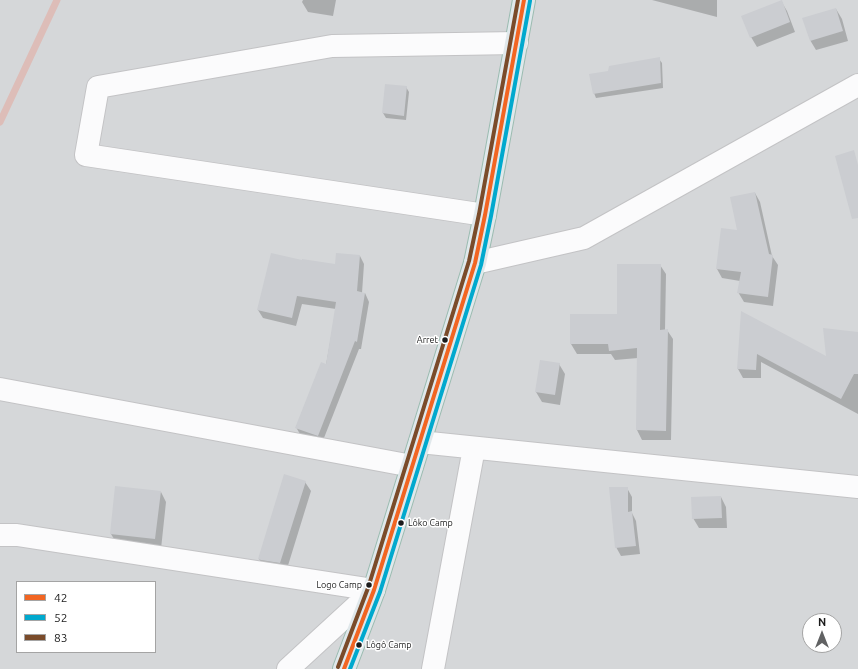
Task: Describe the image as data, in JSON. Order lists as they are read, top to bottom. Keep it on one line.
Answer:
{"places":["Arret","Lôko Camp","Logo Camp","Lôgô Camp"],"lines":["transit line 42","transit line 83","transit line 52"],"legend":["42","52","83"],"north":"top"}
